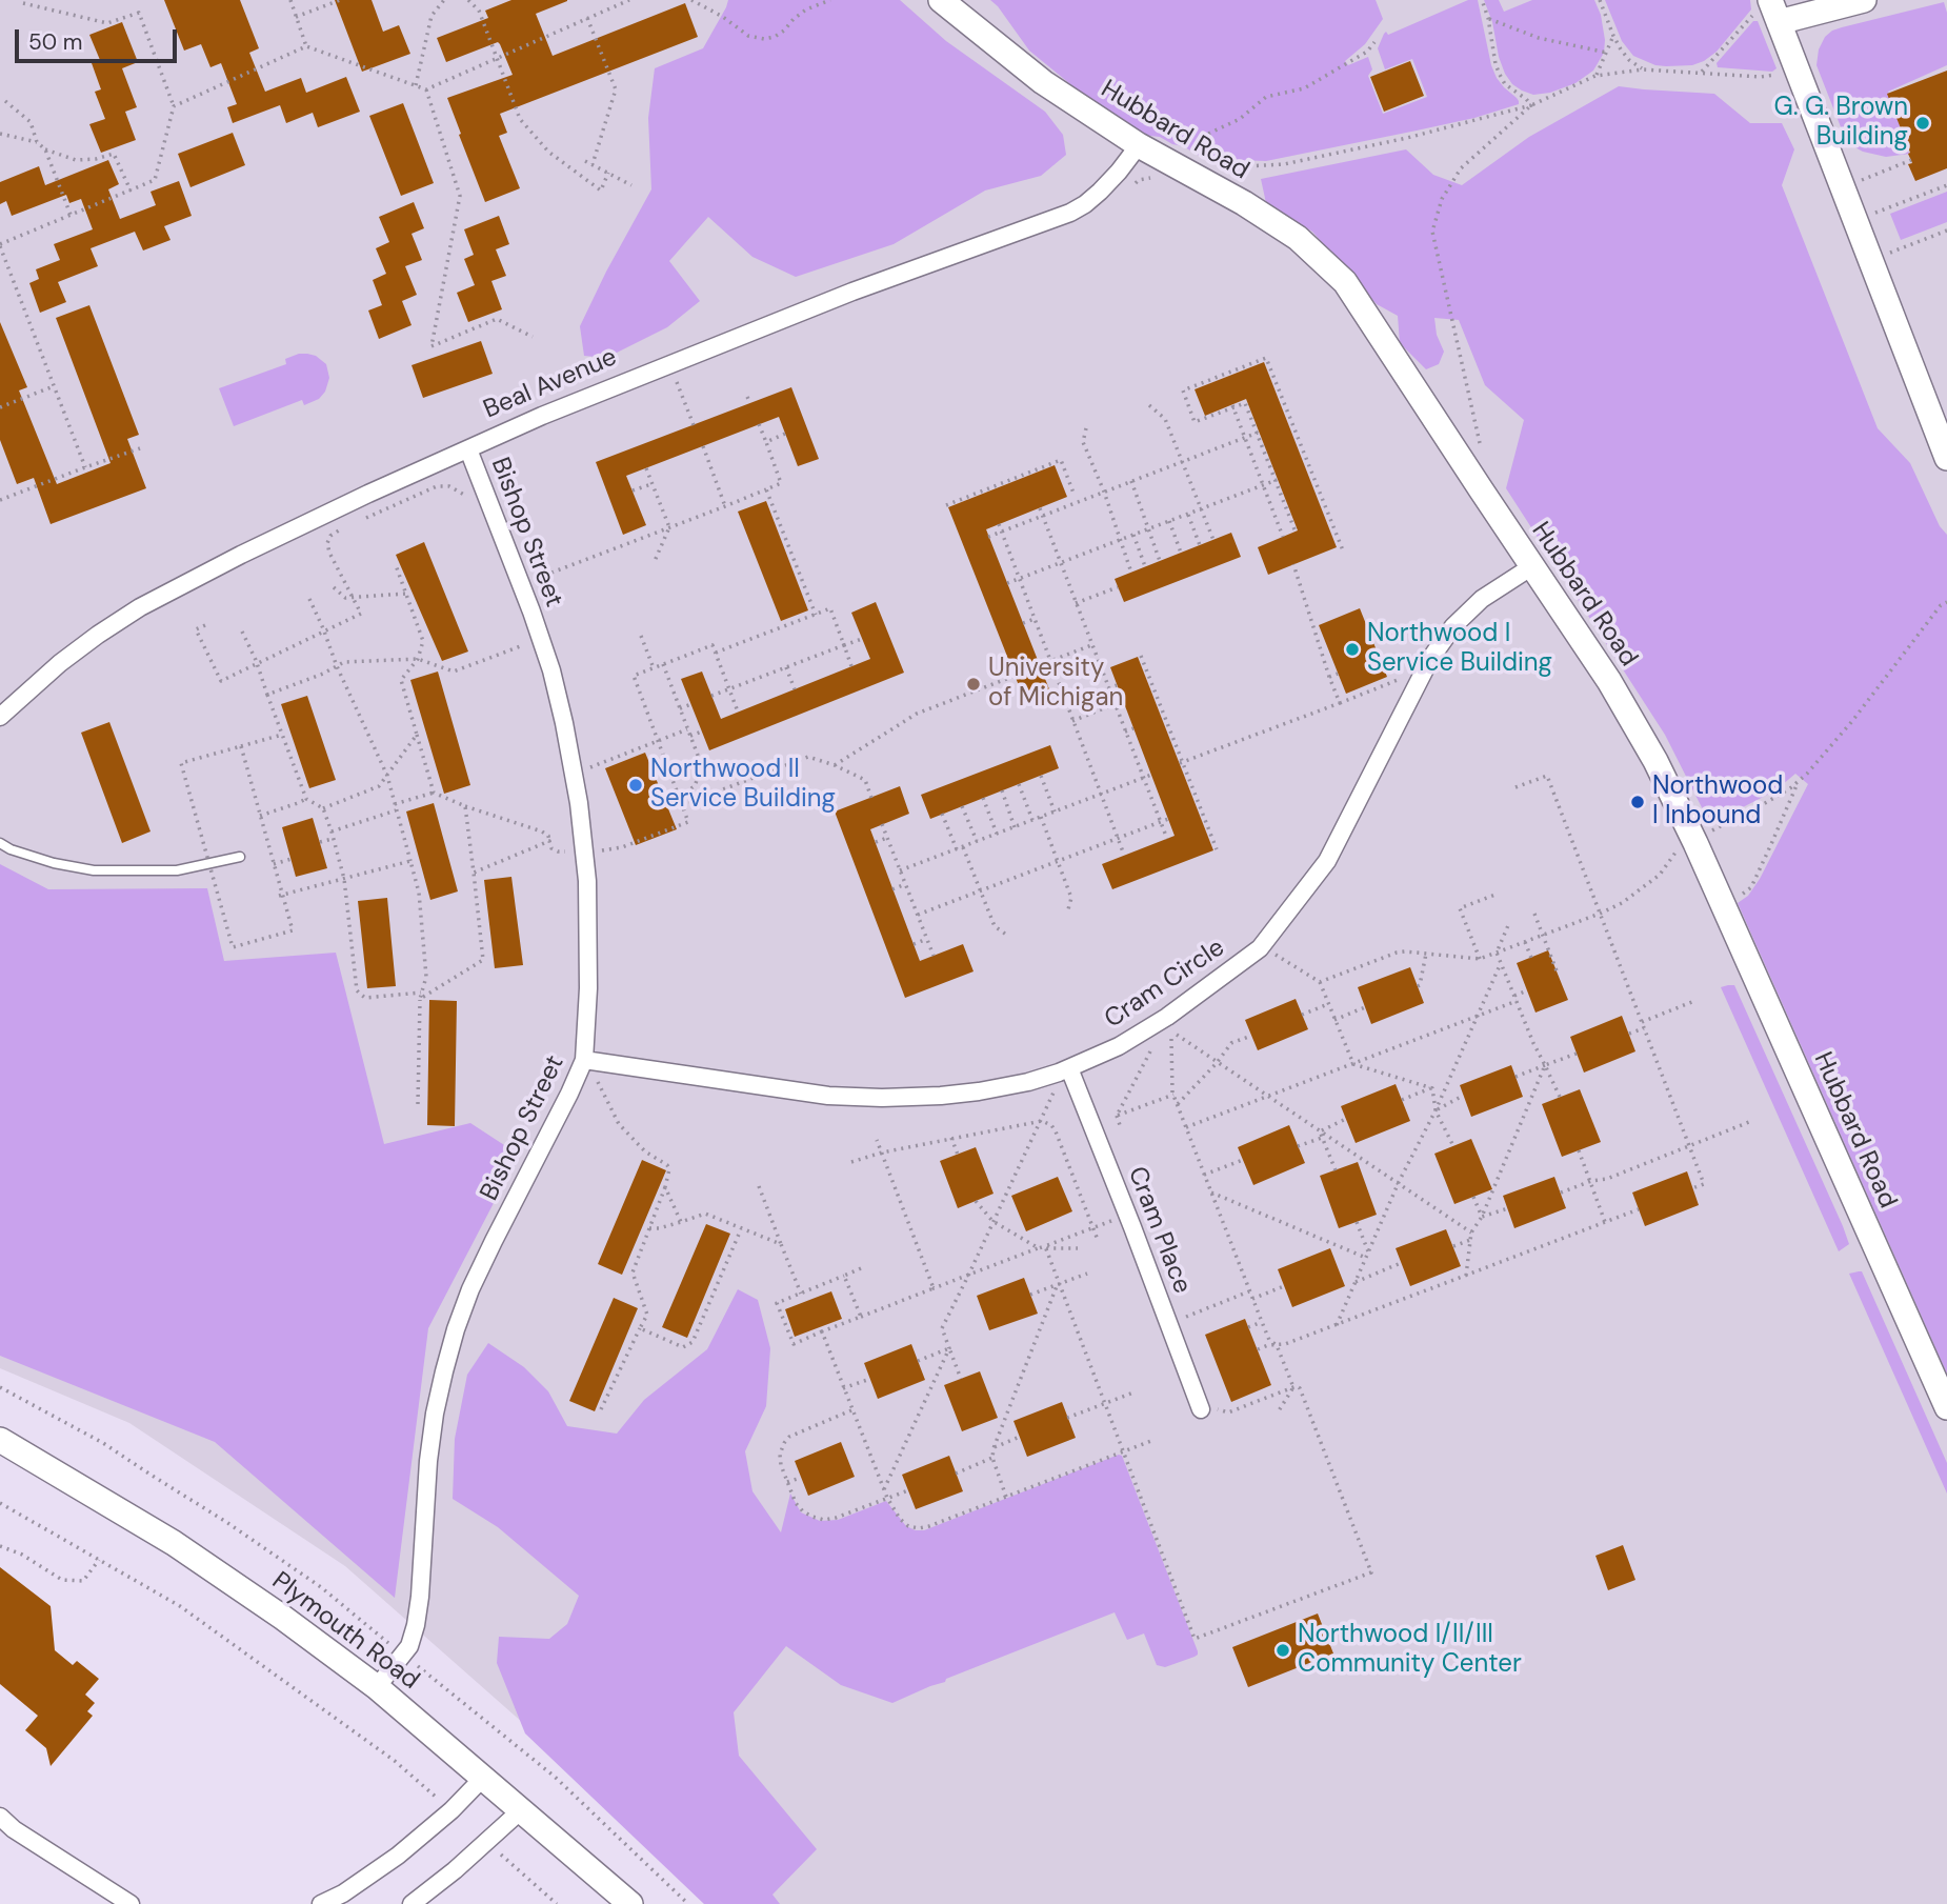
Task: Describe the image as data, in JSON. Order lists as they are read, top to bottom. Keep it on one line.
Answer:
{"streets":{"street":["Hubbard Road","Beal Avenue","Bishop Street","Cram Circle","Cram Place","Plymouth Road"]},"crossings":[["Hubbard Road","Beal Avenue"],["Hubbard Road","Cram Circle"],["Beal Avenue","Bishop Street"],["Bishop Street","Cram Circle"],["Bishop Street","Plymouth Road"],["Cram Circle","Cram Place"]],"places":["G. G. Brown Building","Northwood I Service Building","University of Michigan","Northwood II Service Building","Northwood I Inbound","Northwood I/II/III Community Center"],"scale_bar":"50 m"}
